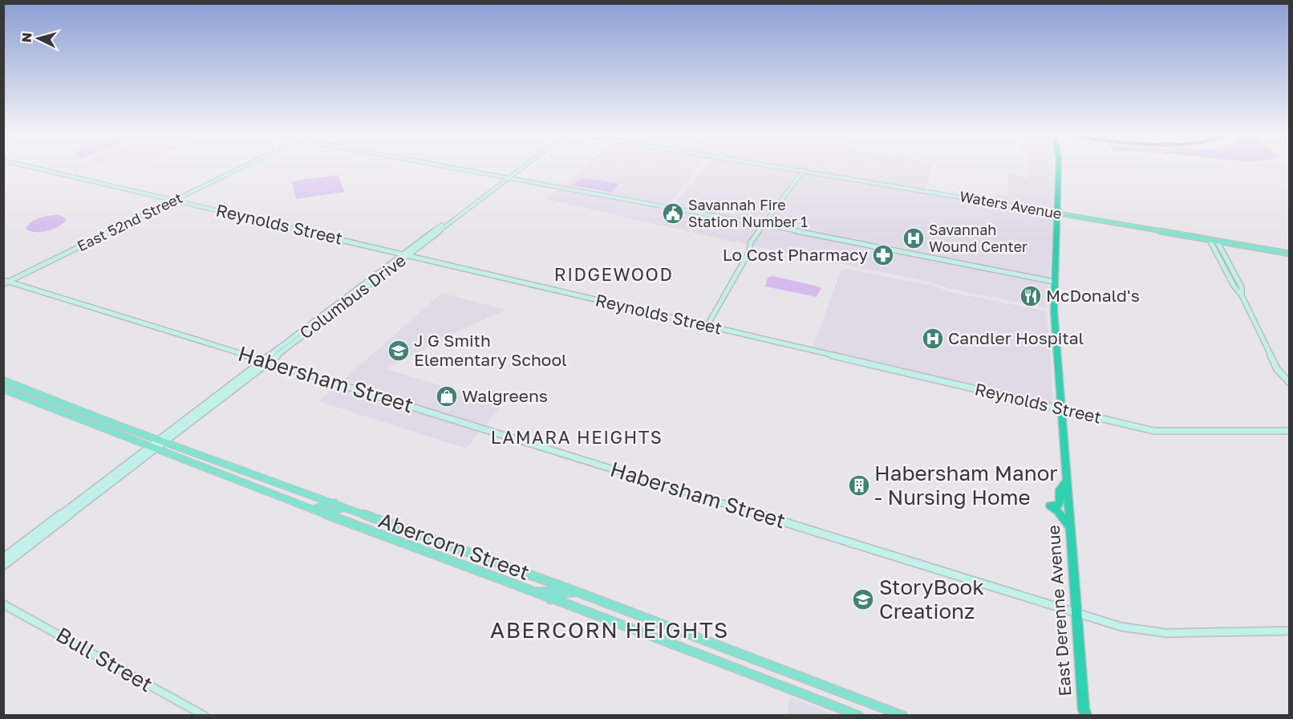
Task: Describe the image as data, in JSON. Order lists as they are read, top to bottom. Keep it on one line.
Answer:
{"streets":{"highway":["East Derenne Avenue"],"main road":["Waters Avenue","Abercorn Street"],"street":["East 52nd Street","Reynolds Street","Columbus Drive","Habersham Street","Bull Street"]},"crossings":[["Waters Avenue","East Derenne Avenue"],["East 52nd Street","Reynolds Street"],["East 52nd Street","Habersham Street"],["Reynolds Street","Columbus Drive"],["Reynolds Street","East Derenne Avenue"],["Columbus Drive","Habersham Street"],["Columbus Drive","Abercorn Street"],["Habersham Street","East Derenne Avenue"]],"districts":["RIDGEWOOD","LAMARA HEIGHTS","ABERCORN HEIGHTS"],"places":{"public building":["Savannah Fire Station Number 1"],"hospital":["Savannah Wound Center","Candler Hospital"],"pharmacy":["Lo Cost Pharmacy"],"restaurant":["McDonald's"],"school or university":["J G Smith Elementary School","StoryBook Creationz"],"shop":["Walgreens"],"building":["Habersham Manor - Nursing Home"]},"north":"left"}
